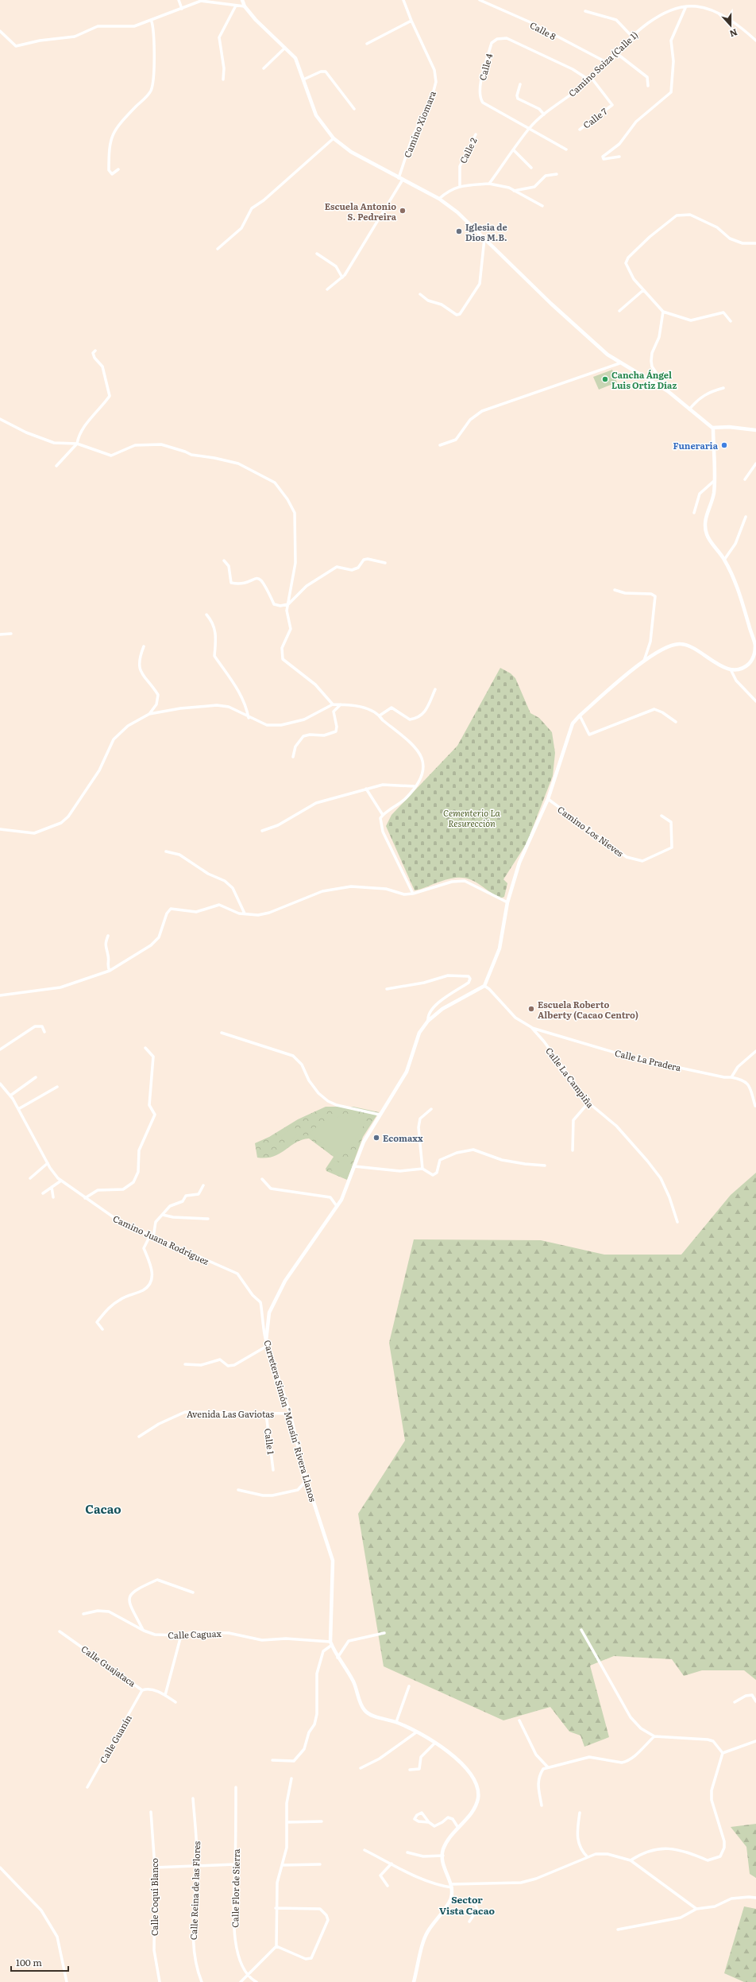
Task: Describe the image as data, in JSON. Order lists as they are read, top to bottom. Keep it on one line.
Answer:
{"streets":{"street":["Calle 8","Camino Soiza (Calle 1)","Calle 4","Calle 7","Camino Xiomara","Calle 2","Camino Los Nieves","Calle La Pradera","Calle La Campiña","Camino Juana Rodríguez","Avenida Las Gaviotas","Carretera Simón \"Monsín\" Rivera Llanos","Calle 1","Calle Caguax","Calle Guajataca","Calle Guanín","Calle Flor de Sierra","Calle Reina de las Flores","Calle Coquí Blanco"]},"crossings":[["Calle 8","Camino Soiza (Calle 1)"],["Camino Soiza (Calle 1)","Calle 4"],["Camino Soiza (Calle 1)","Calle 7"],["Calle 4","Calle 7"],["Calle La Pradera","Calle La Campiña"],["Calle La Campiña","Carretera Simón \"Monsín\" Rivera Llanos"],["Camino Juana Rodríguez","Carretera Simón \"Monsín\" Rivera Llanos"],["Avenida Las Gaviotas","Carretera Simón \"Monsín\" Rivera Llanos"],["Avenida Las Gaviotas","Calle 1"],["Carretera Simón \"Monsín\" Rivera Llanos","Calle Caguax"],["Calle Guajataca","Calle Guanín"]],"districts":["Cacao","Sector Vista Cacao"],"parks":["Cementerio La Resurección"],"places":["Escuela Antonio S. Pedreira","Iglesia de Dios M.B.","Cancha Ángel Luis Ortiz Díaz","Funeraria","Escuela Roberto Alberty (Cacao Centro)","Ecomaxx"],"scale_bar":"100 m","north":"bottom"}
